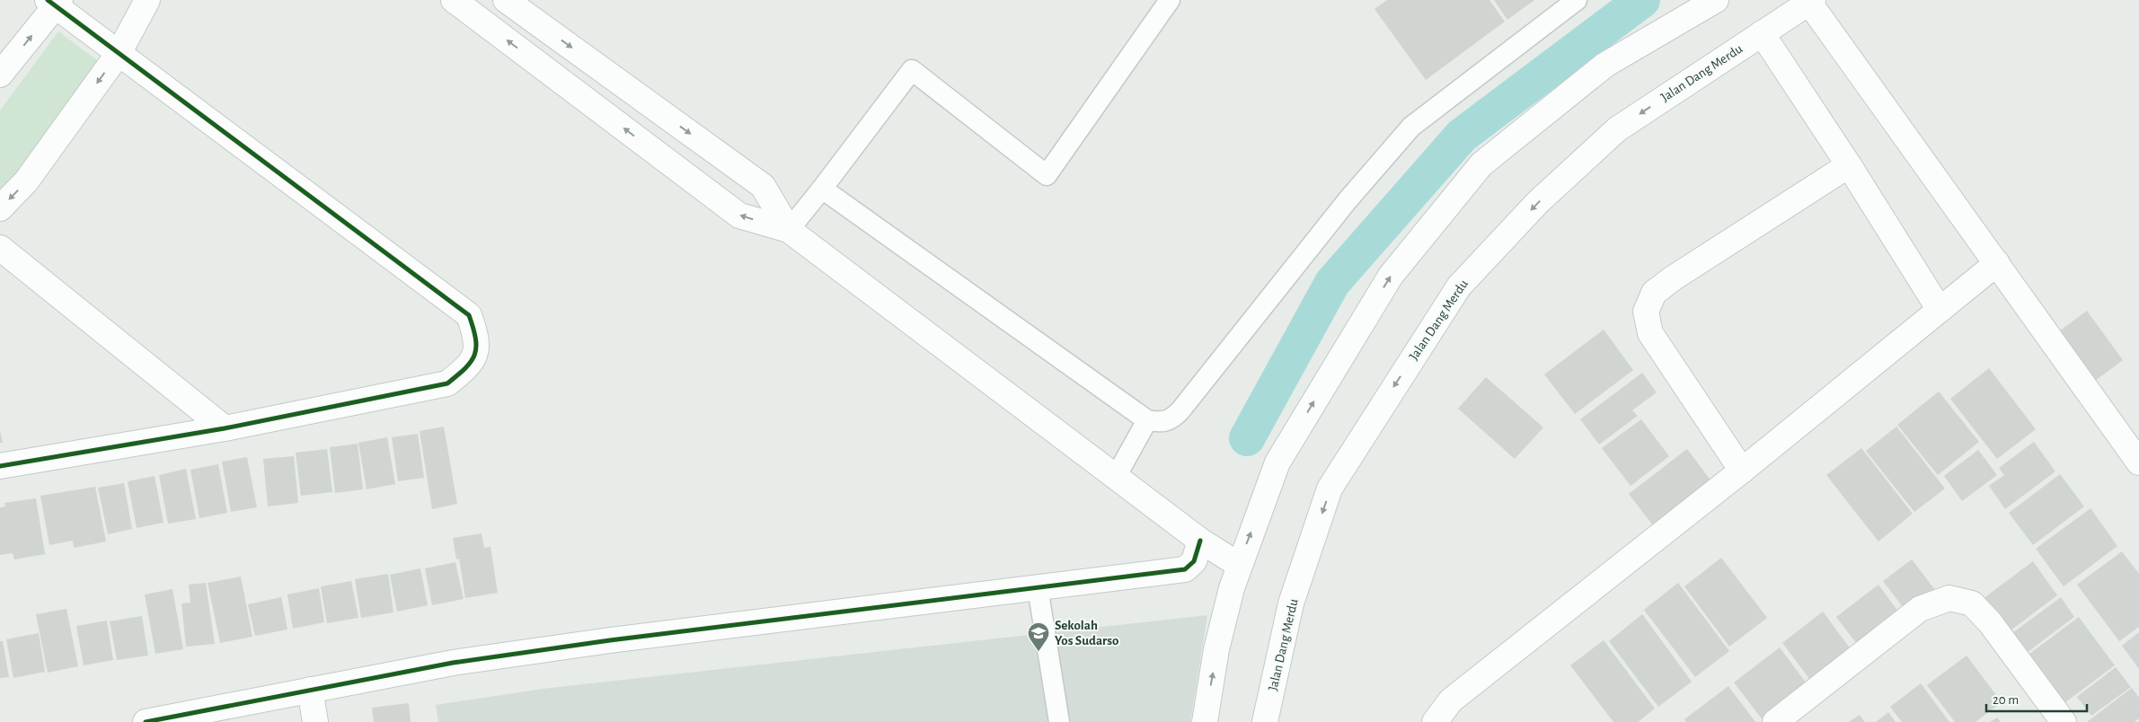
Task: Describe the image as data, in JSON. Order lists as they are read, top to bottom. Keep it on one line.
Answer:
{"streets":{"street":["Jalan Dang Merdu"]},"places":{"school or university":["Sekolah Yos Sudarso"]},"scale_bar":"20 m"}
